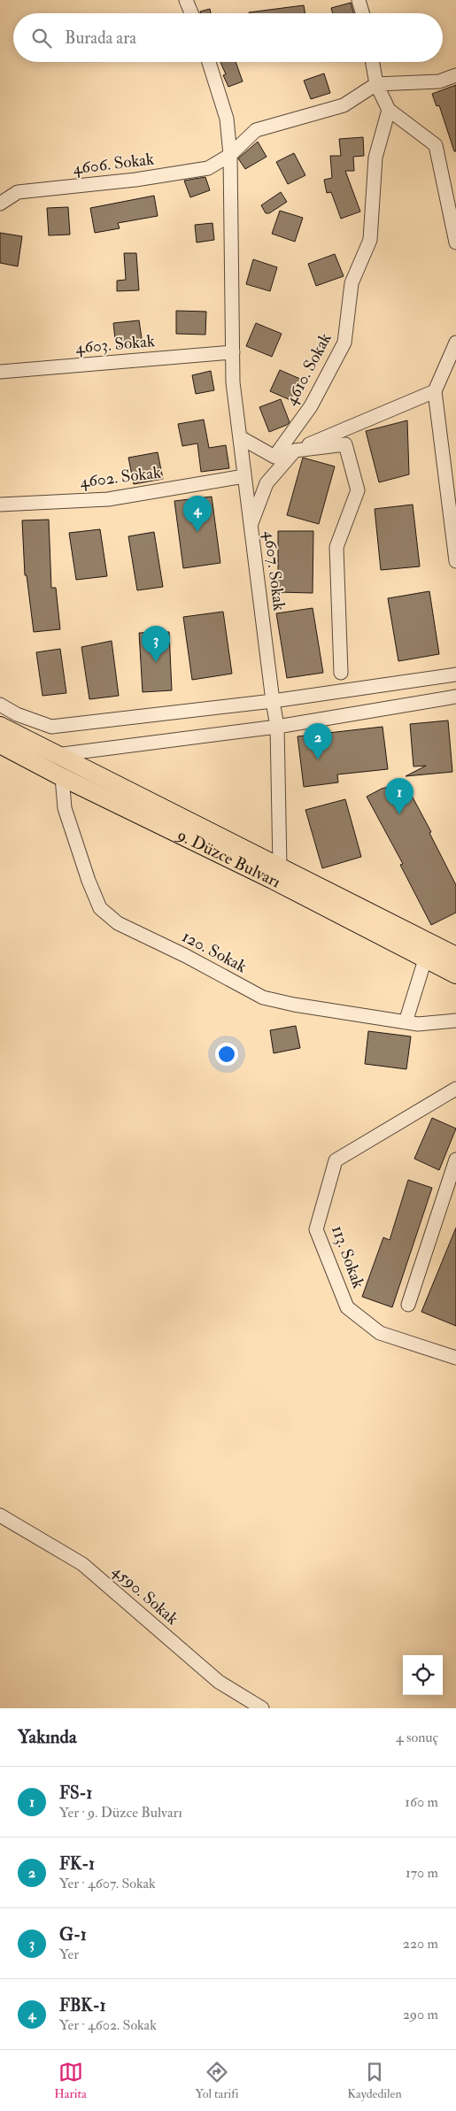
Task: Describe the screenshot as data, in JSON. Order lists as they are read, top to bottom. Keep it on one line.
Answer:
{"streets":{"main road":["9. Düzce Bulvarı"],"street":["4606. Sokak","4603. Sokak","4610. Sokak","4602. Sokak","4607. Sokak","120. Sokak","113. Sokak","4590. Sokak"]},"crossings":[["4606. Sokak","4607. Sokak"],["4603. Sokak","4607. Sokak"],["4602. Sokak","4607. Sokak"],["4607. Sokak","9. Düzce Bulvarı"],["9. Düzce Bulvarı","120. Sokak"]],"page":{"search":"Burada ara","pins":["4","3","2","1"],"heading":["Yakında","4 sonuç"],"list":[{"mark":"1","name":"FS-1","note":"Yer · 9. Düzce Bulvarı","value":"160 m"},{"mark":"2","name":"FK-1","note":"Yer · 4607. Sokak","value":"170 m"},{"mark":"3","name":"G-1","note":"Yer","value":"220 m"},{"mark":"4","name":"FBK-1","note":"Yer · 4602. Sokak","value":"290 m"}],"nav":["Harita","Yol tarifi","Kaydedilen"]}}
